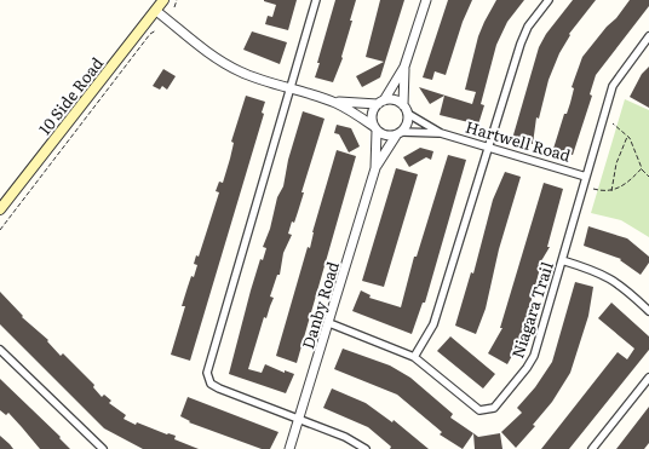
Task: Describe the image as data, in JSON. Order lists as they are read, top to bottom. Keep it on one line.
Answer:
{"streets":{"main road":["10 Side Road"],"street":["Hartwell Road","Danby Road","Niagara Trail"]},"crossings":[["Hartwell Road","Danby Road"],["Hartwell Road","Niagara Trail"],["Danby Road","Niagara Trail"]]}
